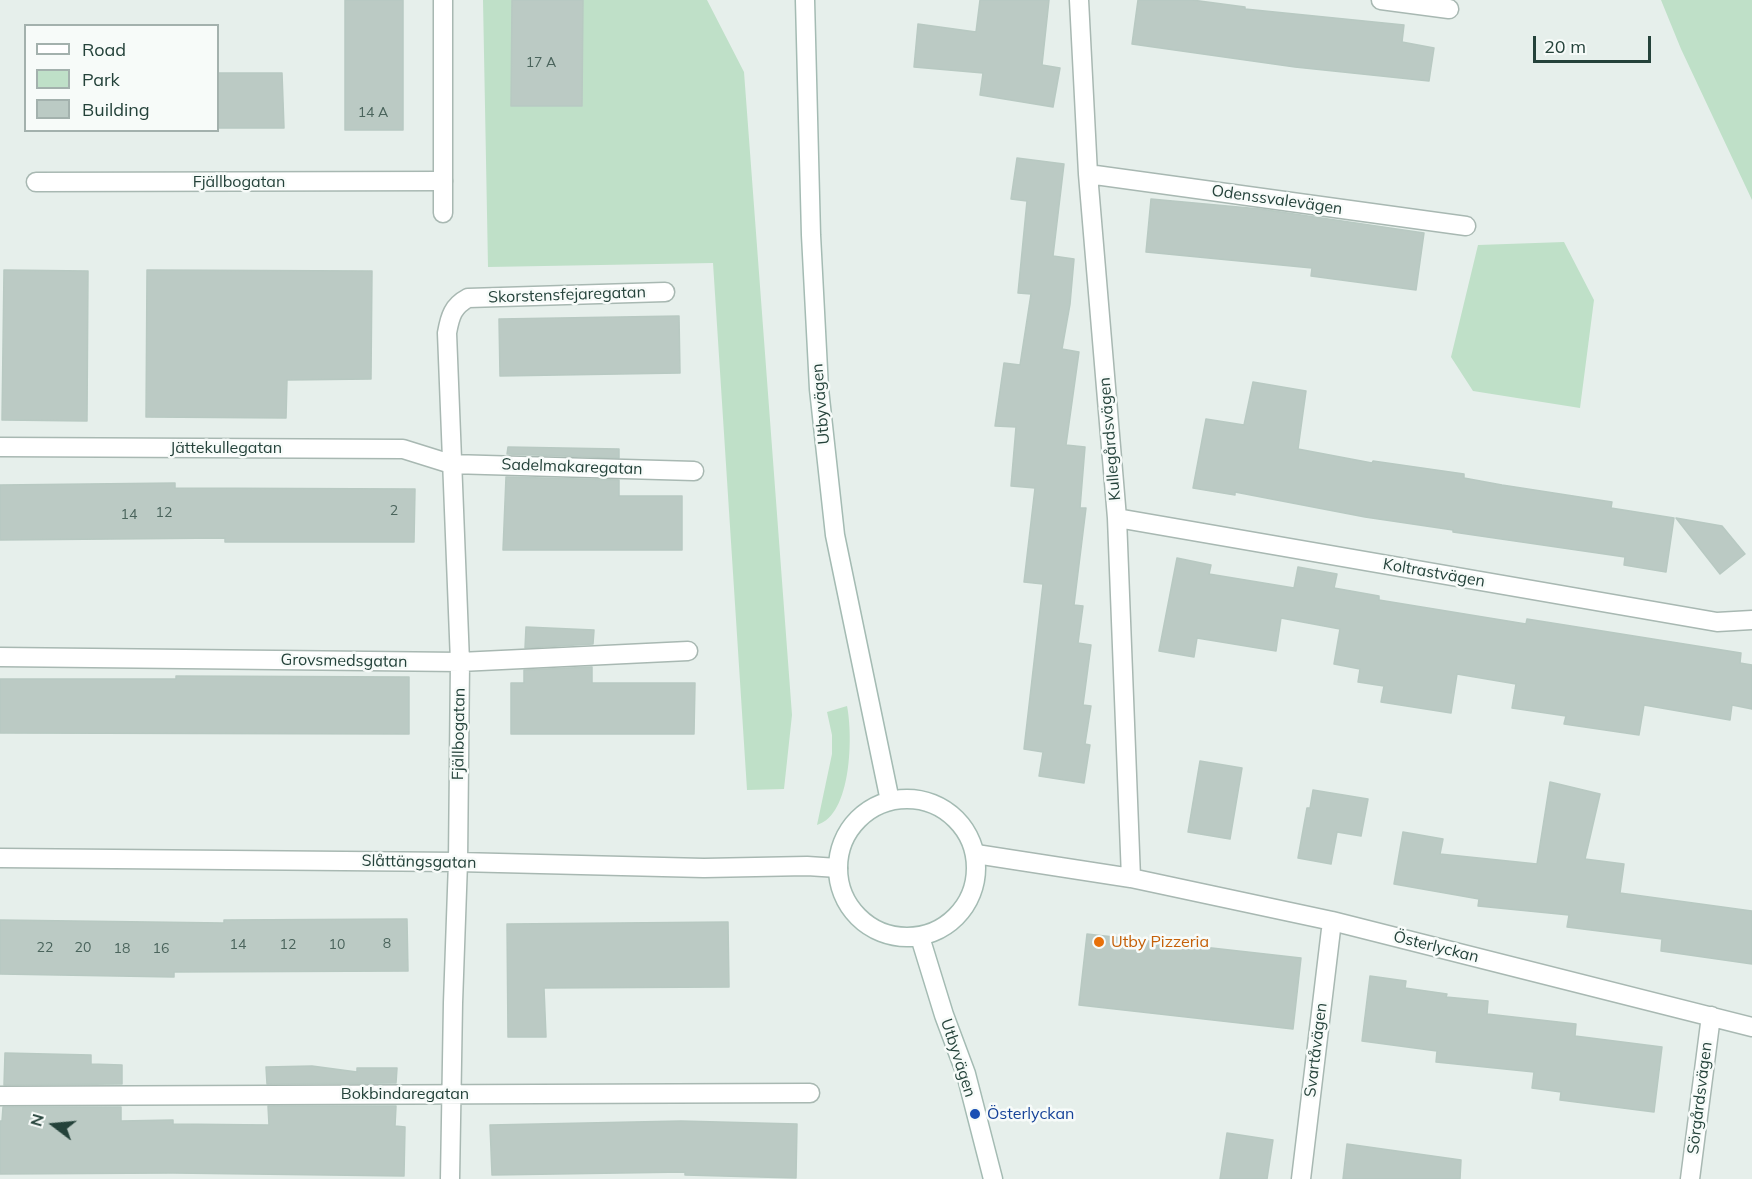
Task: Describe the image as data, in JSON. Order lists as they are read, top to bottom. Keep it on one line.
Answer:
{"streets":{"street":["Fjällbogatan","Odenssvalevägen","Skorstensfejaregatan","Utbyvägen","Kullegårdsvägen","Jättekullegatan","Sadelmakaregatan","Koltrastvägen","Grovsmedsgatan","Slåttängsgatan","Österlyckan","Svartåvägen","Bokbindaregatan","Sörgårdsvägen"]},"crossings":[["Fjällbogatan","Skorstensfejaregatan"],["Fjällbogatan","Jättekullegatan"],["Fjällbogatan","Sadelmakaregatan"],["Fjällbogatan","Grovsmedsgatan"],["Fjällbogatan","Slåttängsgatan"],["Fjällbogatan","Bokbindaregatan"],["Odenssvalevägen","Kullegårdsvägen"],["Utbyvägen","Slåttängsgatan"],["Utbyvägen","Österlyckan"],["Kullegårdsvägen","Koltrastvägen"],["Kullegårdsvägen","Österlyckan"],["Jättekullegatan","Sadelmakaregatan"],["Slåttängsgatan","Österlyckan"],["Österlyckan","Svartåvägen"],["Österlyckan","Sörgårdsvägen"]],"places":["Utby Pizzeria","Österlyckan"],"house_numbers":["17 A","14 A","2","12","14","8","14","12","10","22","20","18","16"],"legend":["Road","Park","Building"],"scale_bar":"20 m","north":"left"}
